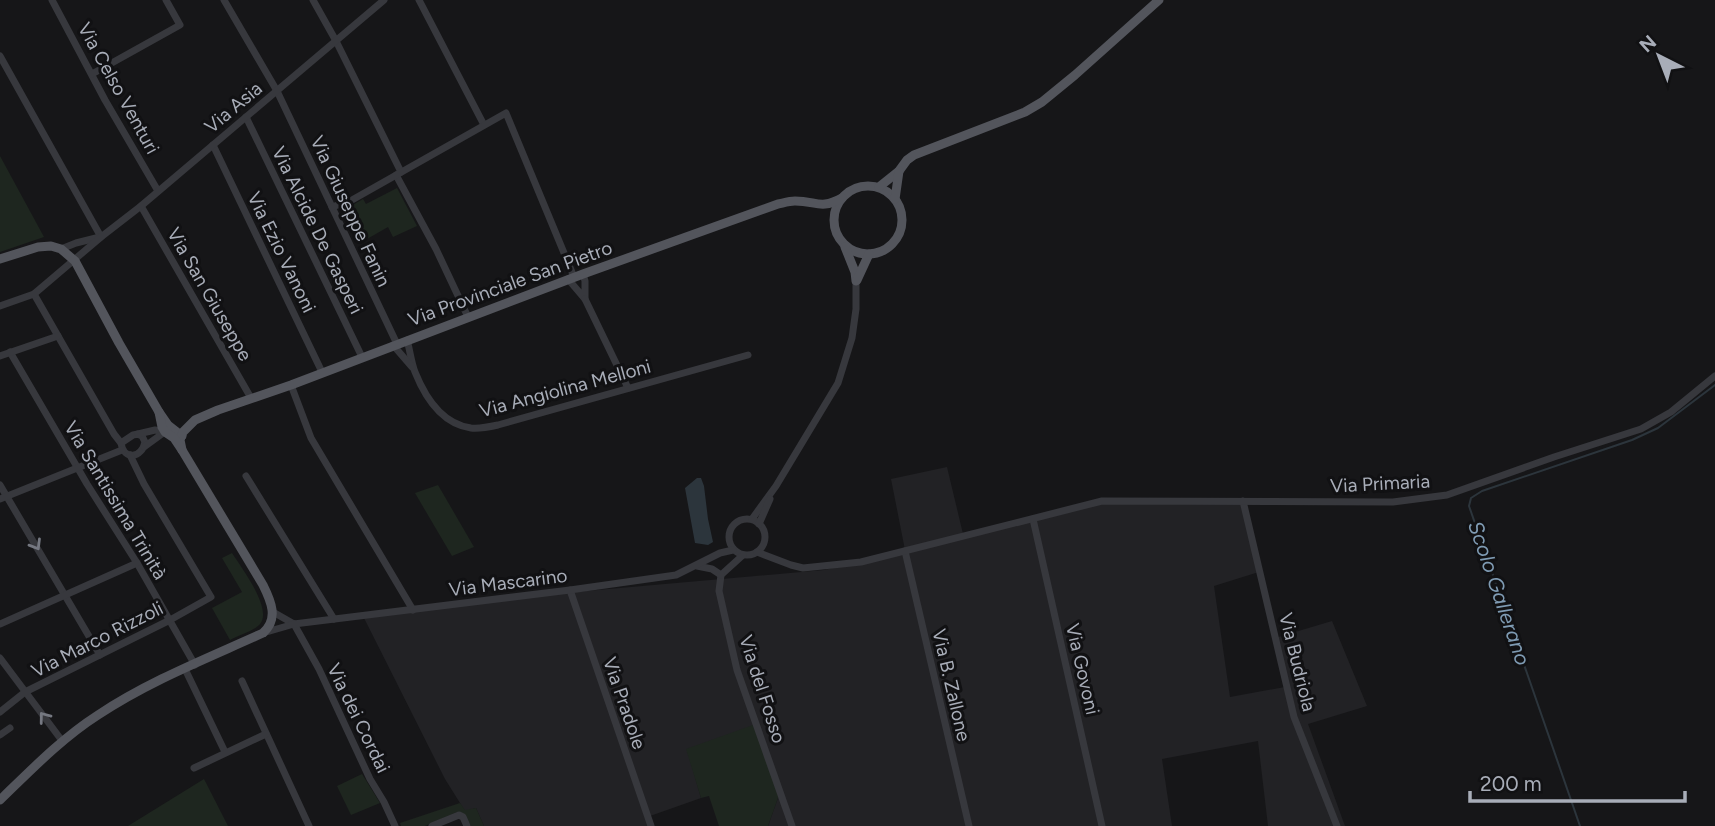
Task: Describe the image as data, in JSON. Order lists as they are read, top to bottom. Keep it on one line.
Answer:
{"streets":{"main road":["Via Provinciale San Pietro"],"street":["Via Celso Venturi","Via Asia","Via Giuseppe Fanin","Via Alcide De Gasperi","Via Ezio Vanoni","Via San Giuseppe","Via Angiolina Melloni","Via Primaria","Via Santissima Trinità","Via Mascarino","Via Marco Rizzoli","Via Budriola","Via Govoni","Via B. Zallone","Via del Fosso","Via Pradole","Via dei Cordai"]},"crossings":[["Via Celso Venturi","Via Asia"],["Via Asia","Via Giuseppe Fanin"],["Via Asia","Via Alcide De Gasperi"],["Via Asia","Via Ezio Vanoni"],["Via Asia","Via San Giuseppe"],["Via Giuseppe Fanin","Via Provinciale San Pietro"],["Via Giuseppe Fanin","Via Angiolina Melloni"],["Via Alcide De Gasperi","Via Provinciale San Pietro"],["Via Ezio Vanoni","Via Provinciale San Pietro"],["Via Provinciale San Pietro","Via San Giuseppe"],["Via Provinciale San Pietro","Via Angiolina Melloni"],["Via Primaria","Via Budriola"],["Via Primaria","Via Govoni"],["Via Santissima Trinità","Via Marco Rizzoli"],["Via Mascarino","Via Pradole"],["Via Mascarino","Via dei Cordai"]],"water":["Scolo Gallerano"],"scale_bar":"200 m","north":"top left"}
